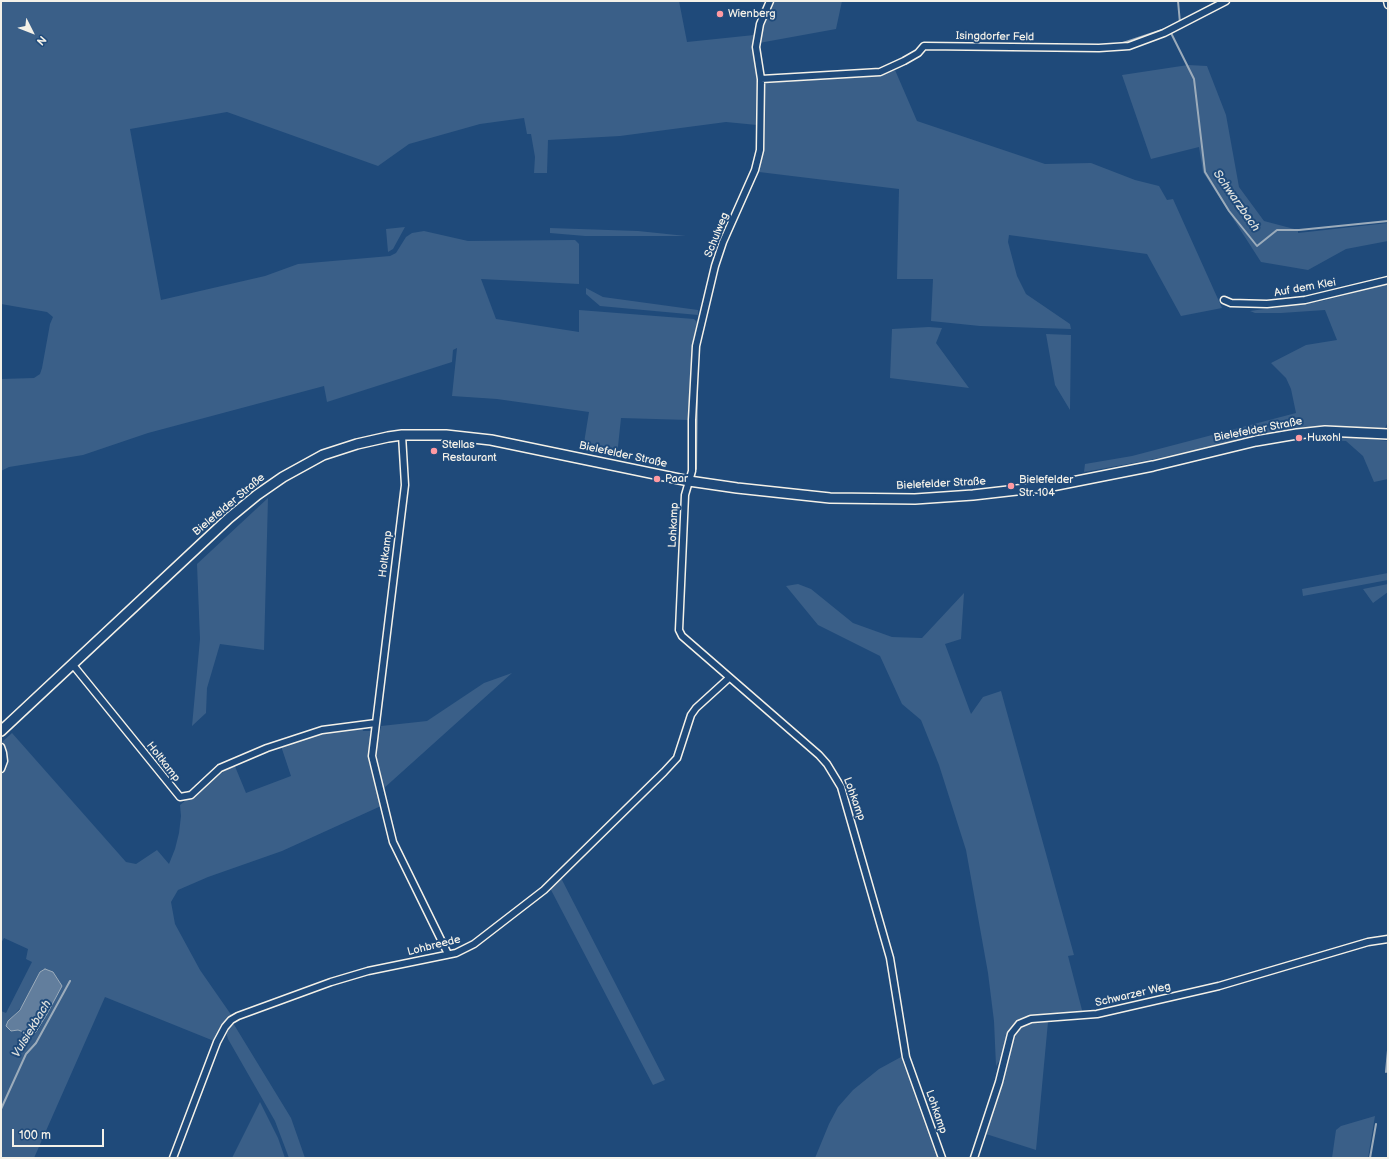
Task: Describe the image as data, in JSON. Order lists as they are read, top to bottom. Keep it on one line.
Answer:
{"streets":{"main road":["Bielefelder Straße"],"street":["Isingdorfer Feld","Schulweg","Auf dem Klei","Lohkamp","Holtkamp","Lohbreede","Schwarzer Weg"]},"crossings":[["Isingdorfer Feld","Schulweg"],["Schulweg","Bielefelder Straße"],["Schulweg","Lohkamp"],["Bielefelder Straße","Lohkamp"],["Bielefelder Straße","Holtkamp"],["Lohkamp","Lohbreede"],["Holtkamp","Lohbreede"]],"water":["Schwarzbach","Vulsiekbach"],"places":["Wienberg","Huxohl","Stellas Restaurant","Paar","Bielefelder Str. 104"],"scale_bar":"100 m","north":"bottom right"}
